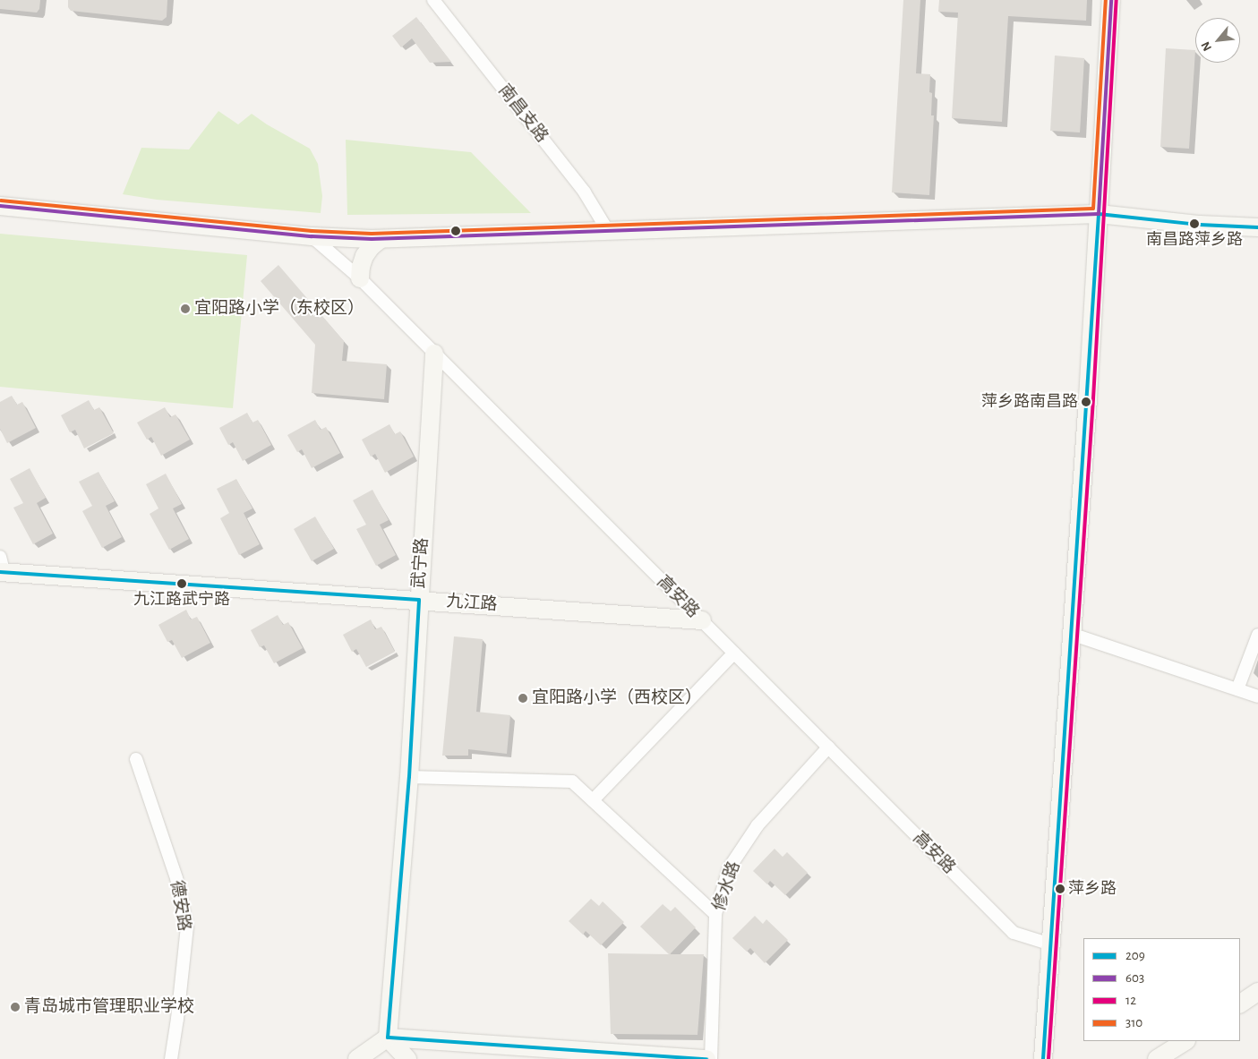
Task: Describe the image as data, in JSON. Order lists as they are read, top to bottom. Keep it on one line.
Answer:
{"streets":{"main road":["武宁路","九江路"],"street":["南昌支路","高安路","修水路","德安路"]},"crossings":[["武宁路","高安路"],["武宁路","九江路"],["高安路","九江路"],["高安路","修水路"]],"places":["南昌路萍乡路","宜阳路小学（东校区）","萍乡路南昌路","九江路武宁路","宜阳路小学（西校区）","萍乡路","青岛城市管理职业学校"],"lines":["transit line 603","transit line 12","transit line 310","transit line 209"],"legend":["209","603","12","310"],"north":"bottom left"}
